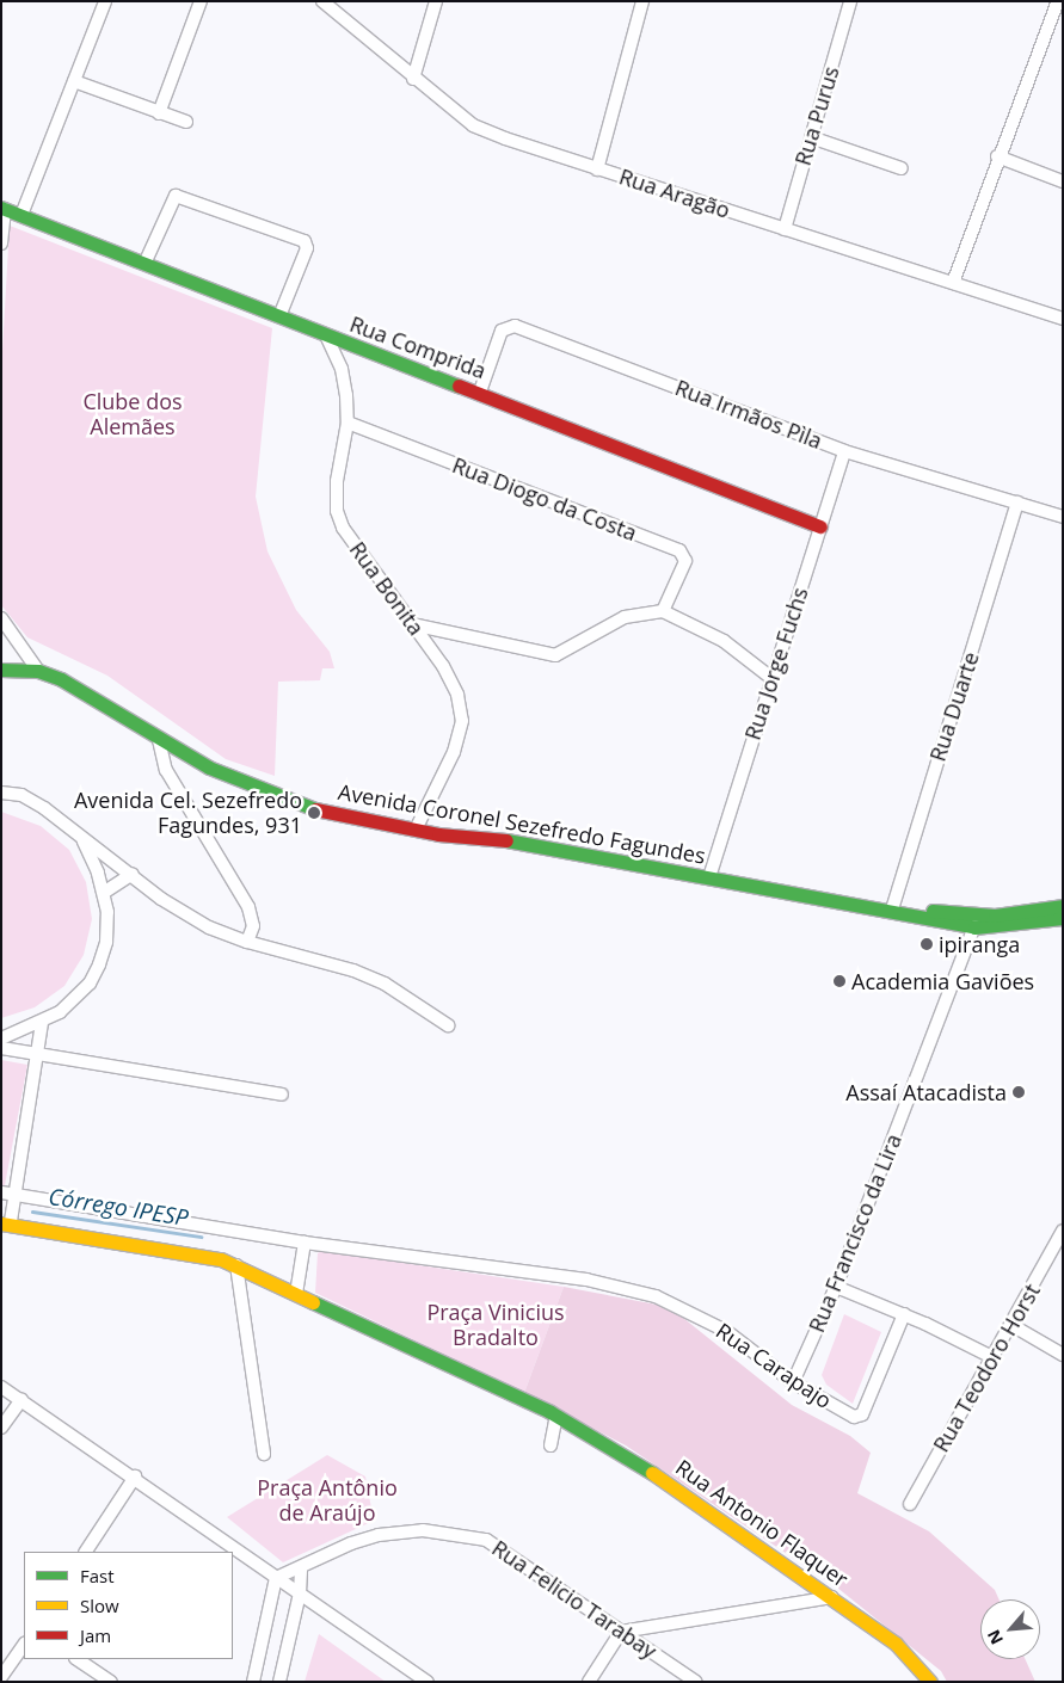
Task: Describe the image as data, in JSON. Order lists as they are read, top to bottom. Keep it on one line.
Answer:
{"streets":{"street":["Rua Purus","Rua Aragão","Rua Comprida","Rua Irmãos Pìla","Rua Diogo da Costa","Rua Bonita","Rua Jorge Fuchs","Rua Duarte","Avenida Coronel Sezefredo Fagundes","Rua Francisco da Lira","Rua Carapajo","Rua Teodoro Horst","Rua Antonio Flaquer","Rua Felicio Tarabay"]},"crossings":[["Rua Purus","Rua Aragão"],["Rua Comprida","Rua Irmãos Pìla"],["Rua Comprida","Rua Bonita"],["Rua Comprida","Rua Jorge Fuchs"],["Rua Irmãos Pìla","Rua Jorge Fuchs"],["Rua Irmãos Pìla","Rua Duarte"],["Rua Diogo da Costa","Rua Bonita"],["Rua Bonita","Avenida Coronel Sezefredo Fagundes"],["Rua Jorge Fuchs","Avenida Coronel Sezefredo Fagundes"],["Rua Duarte","Avenida Coronel Sezefredo Fagundes"],["Avenida Coronel Sezefredo Fagundes","Rua Francisco da Lira"],["Rua Francisco da Lira","Rua Carapajo"]],"water":["Córrego IPESP"],"parks":["Clube dos Alemães","Praça Vinicius Bradalto","Praça Antônio de Araújo"],"places":["Avenida Cel. Sezefredo Fagundes, 931","ipiranga","Academia Gaviões","Assaí Atacadista"],"legend":["Fast","Slow","Jam"],"north":"bottom left"}
